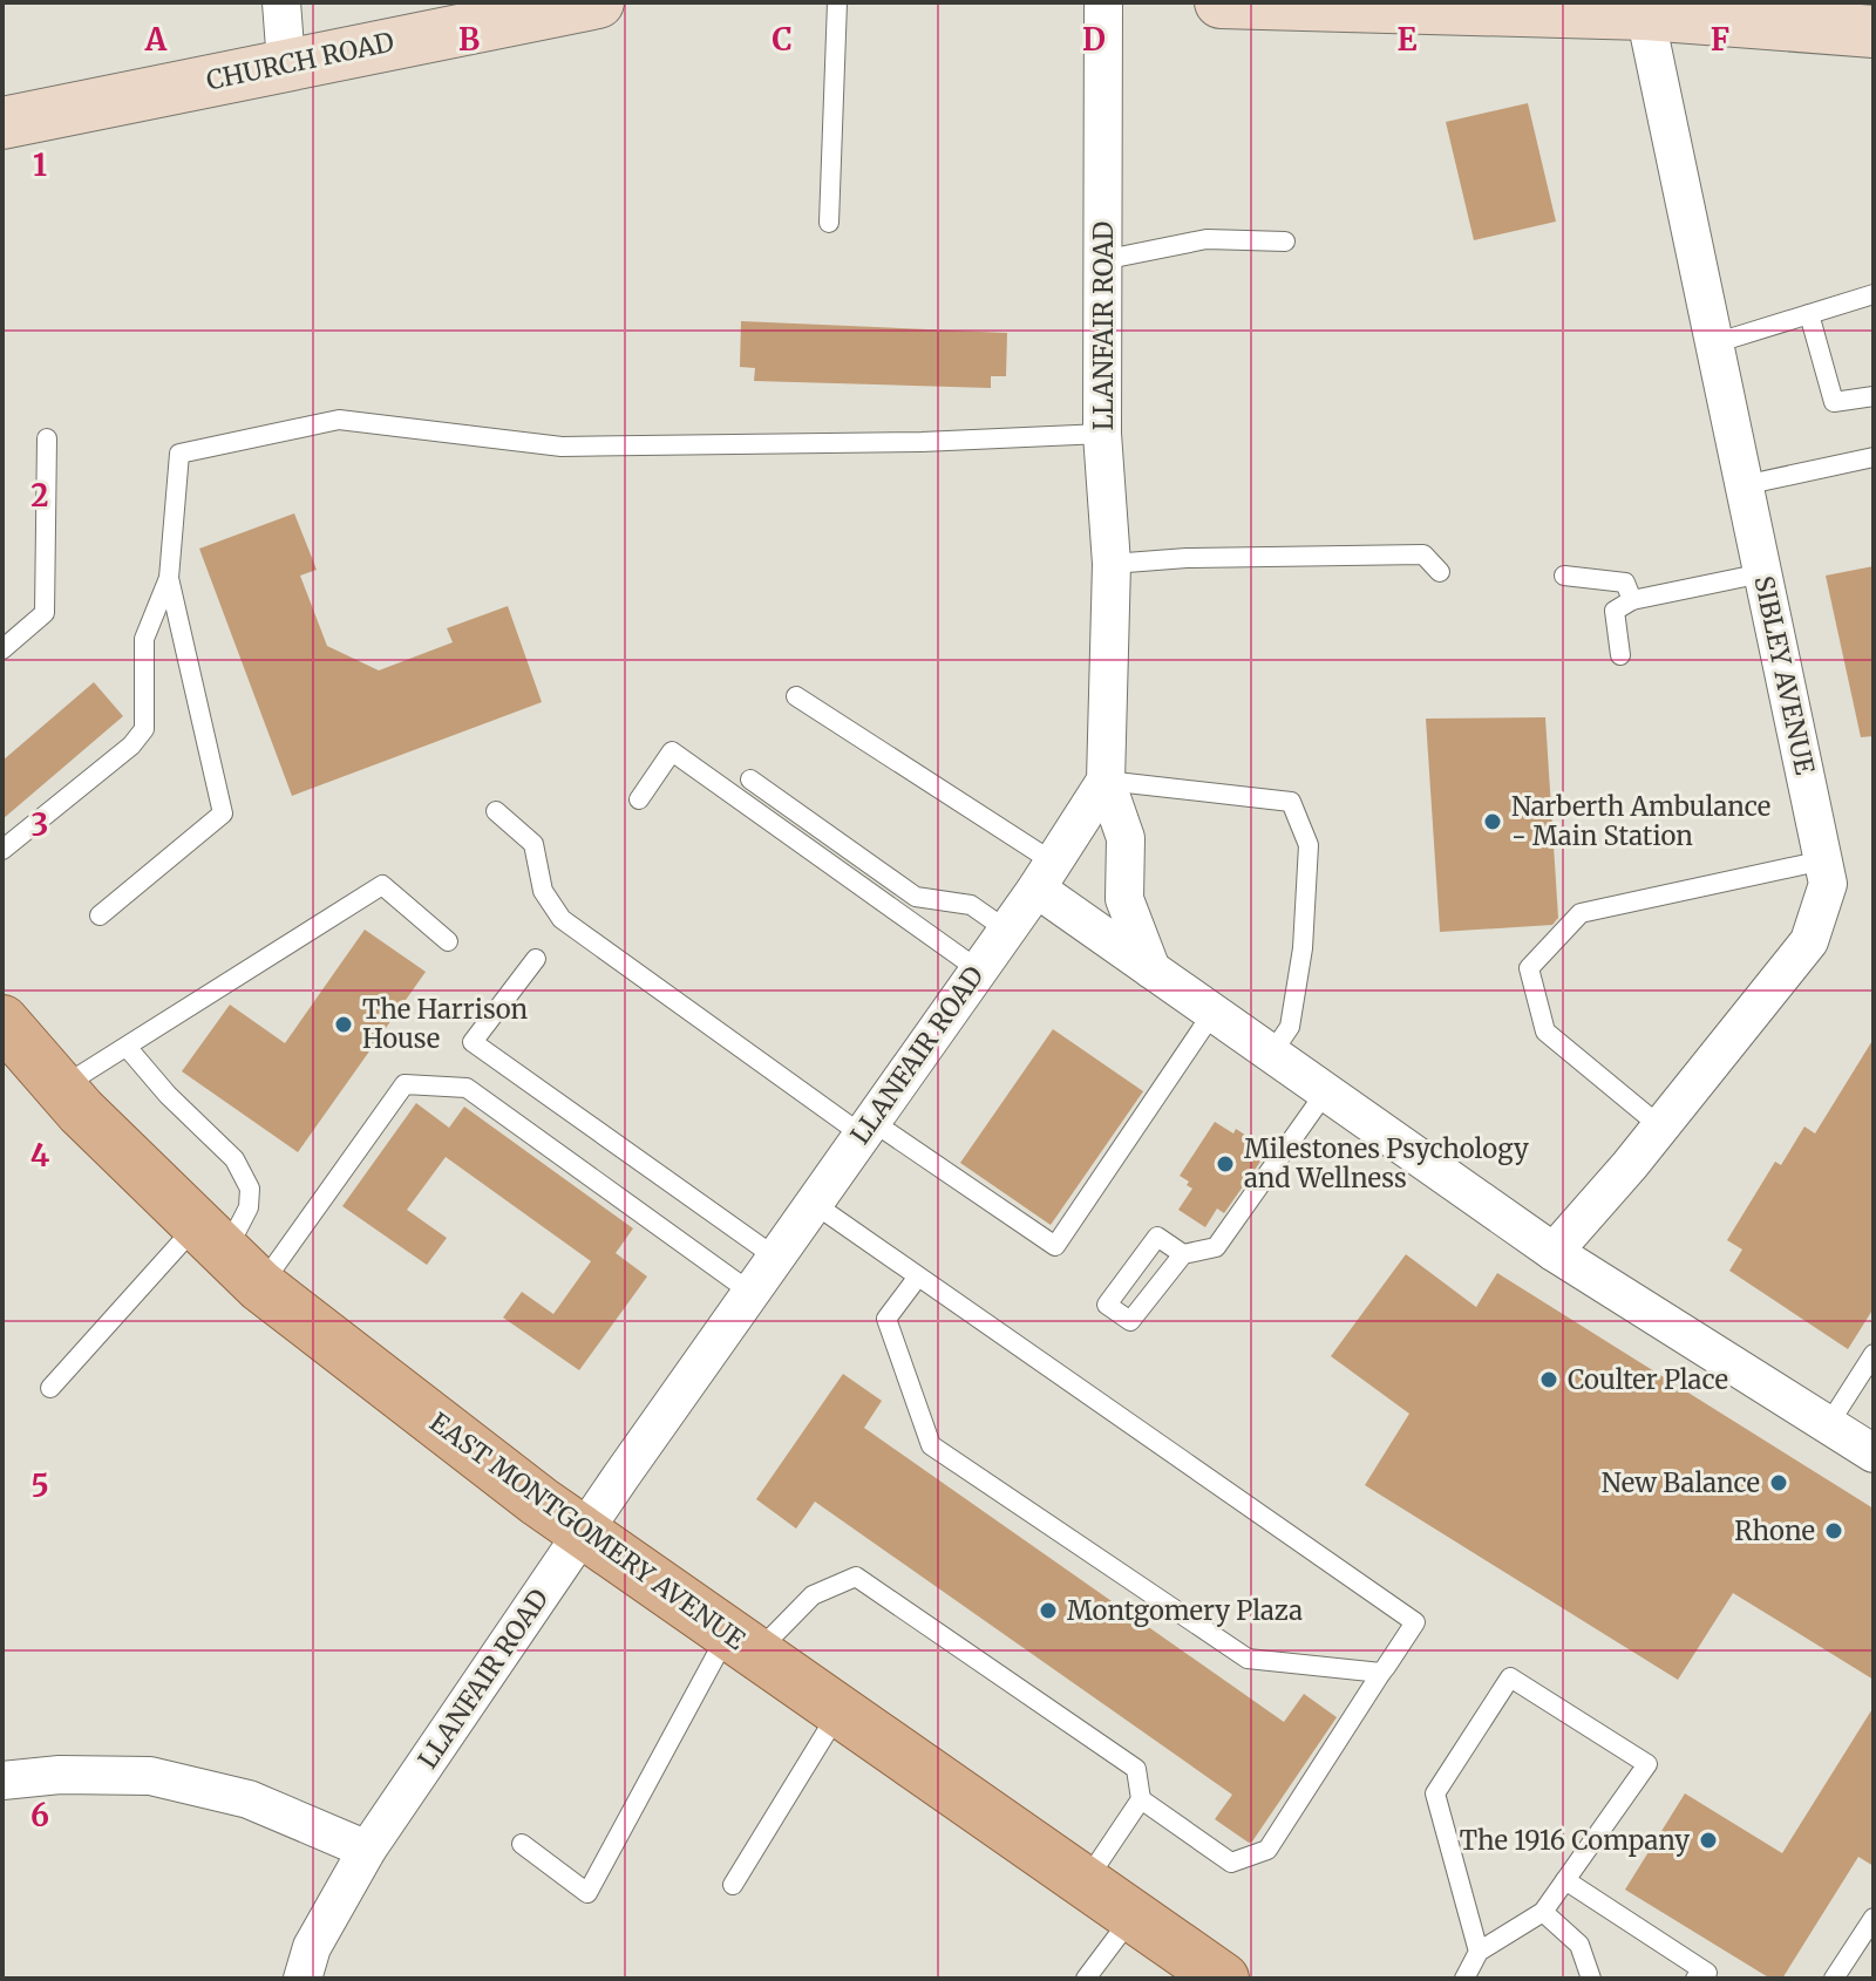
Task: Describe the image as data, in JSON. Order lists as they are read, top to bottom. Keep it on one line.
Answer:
{"streets":{"main road":["EAST MONTGOMERY AVENUE"],"street":["CHURCH ROAD","LLANFAIR ROAD","SIBLEY AVENUE"]},"crossings":[["LLANFAIR ROAD","EAST MONTGOMERY AVENUE"]],"places":["Narberth Ambulance - Main Station","The Harrison House","Milestones Psychology and Wellness","Coulter Place","New Balance","Rhone","Montgomery Plaza","The 1916 Company"],"grid":{"columns":["A","B","C","D","E","F"],"rows":["1","2","3","4","5","6"]}}
